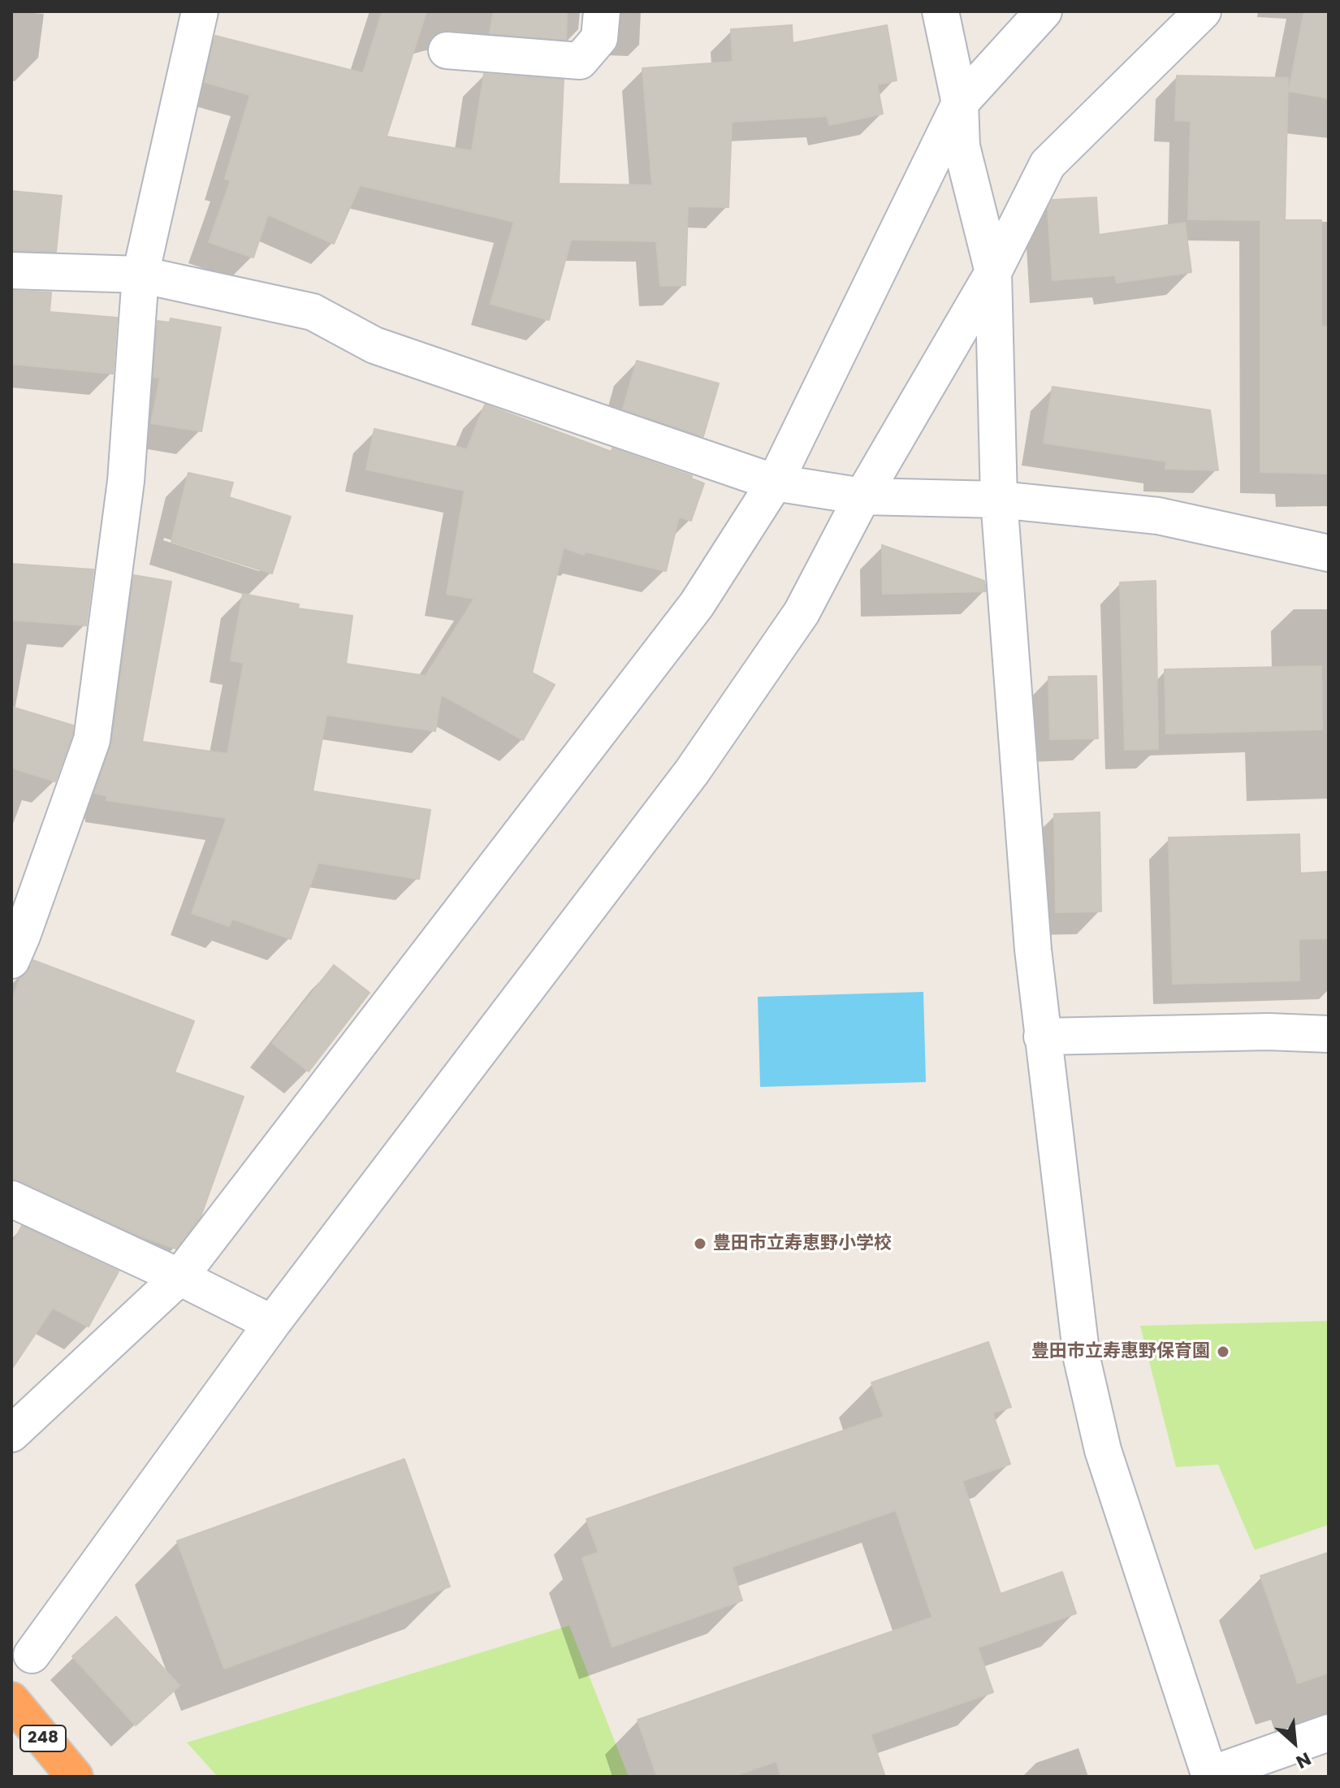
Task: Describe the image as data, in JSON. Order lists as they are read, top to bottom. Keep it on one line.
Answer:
{"streets":{"highway":["248"]},"places":["豊田市立寿恵野小学校","豊田市立寿惠野保育園"],"north":"bottom right"}
